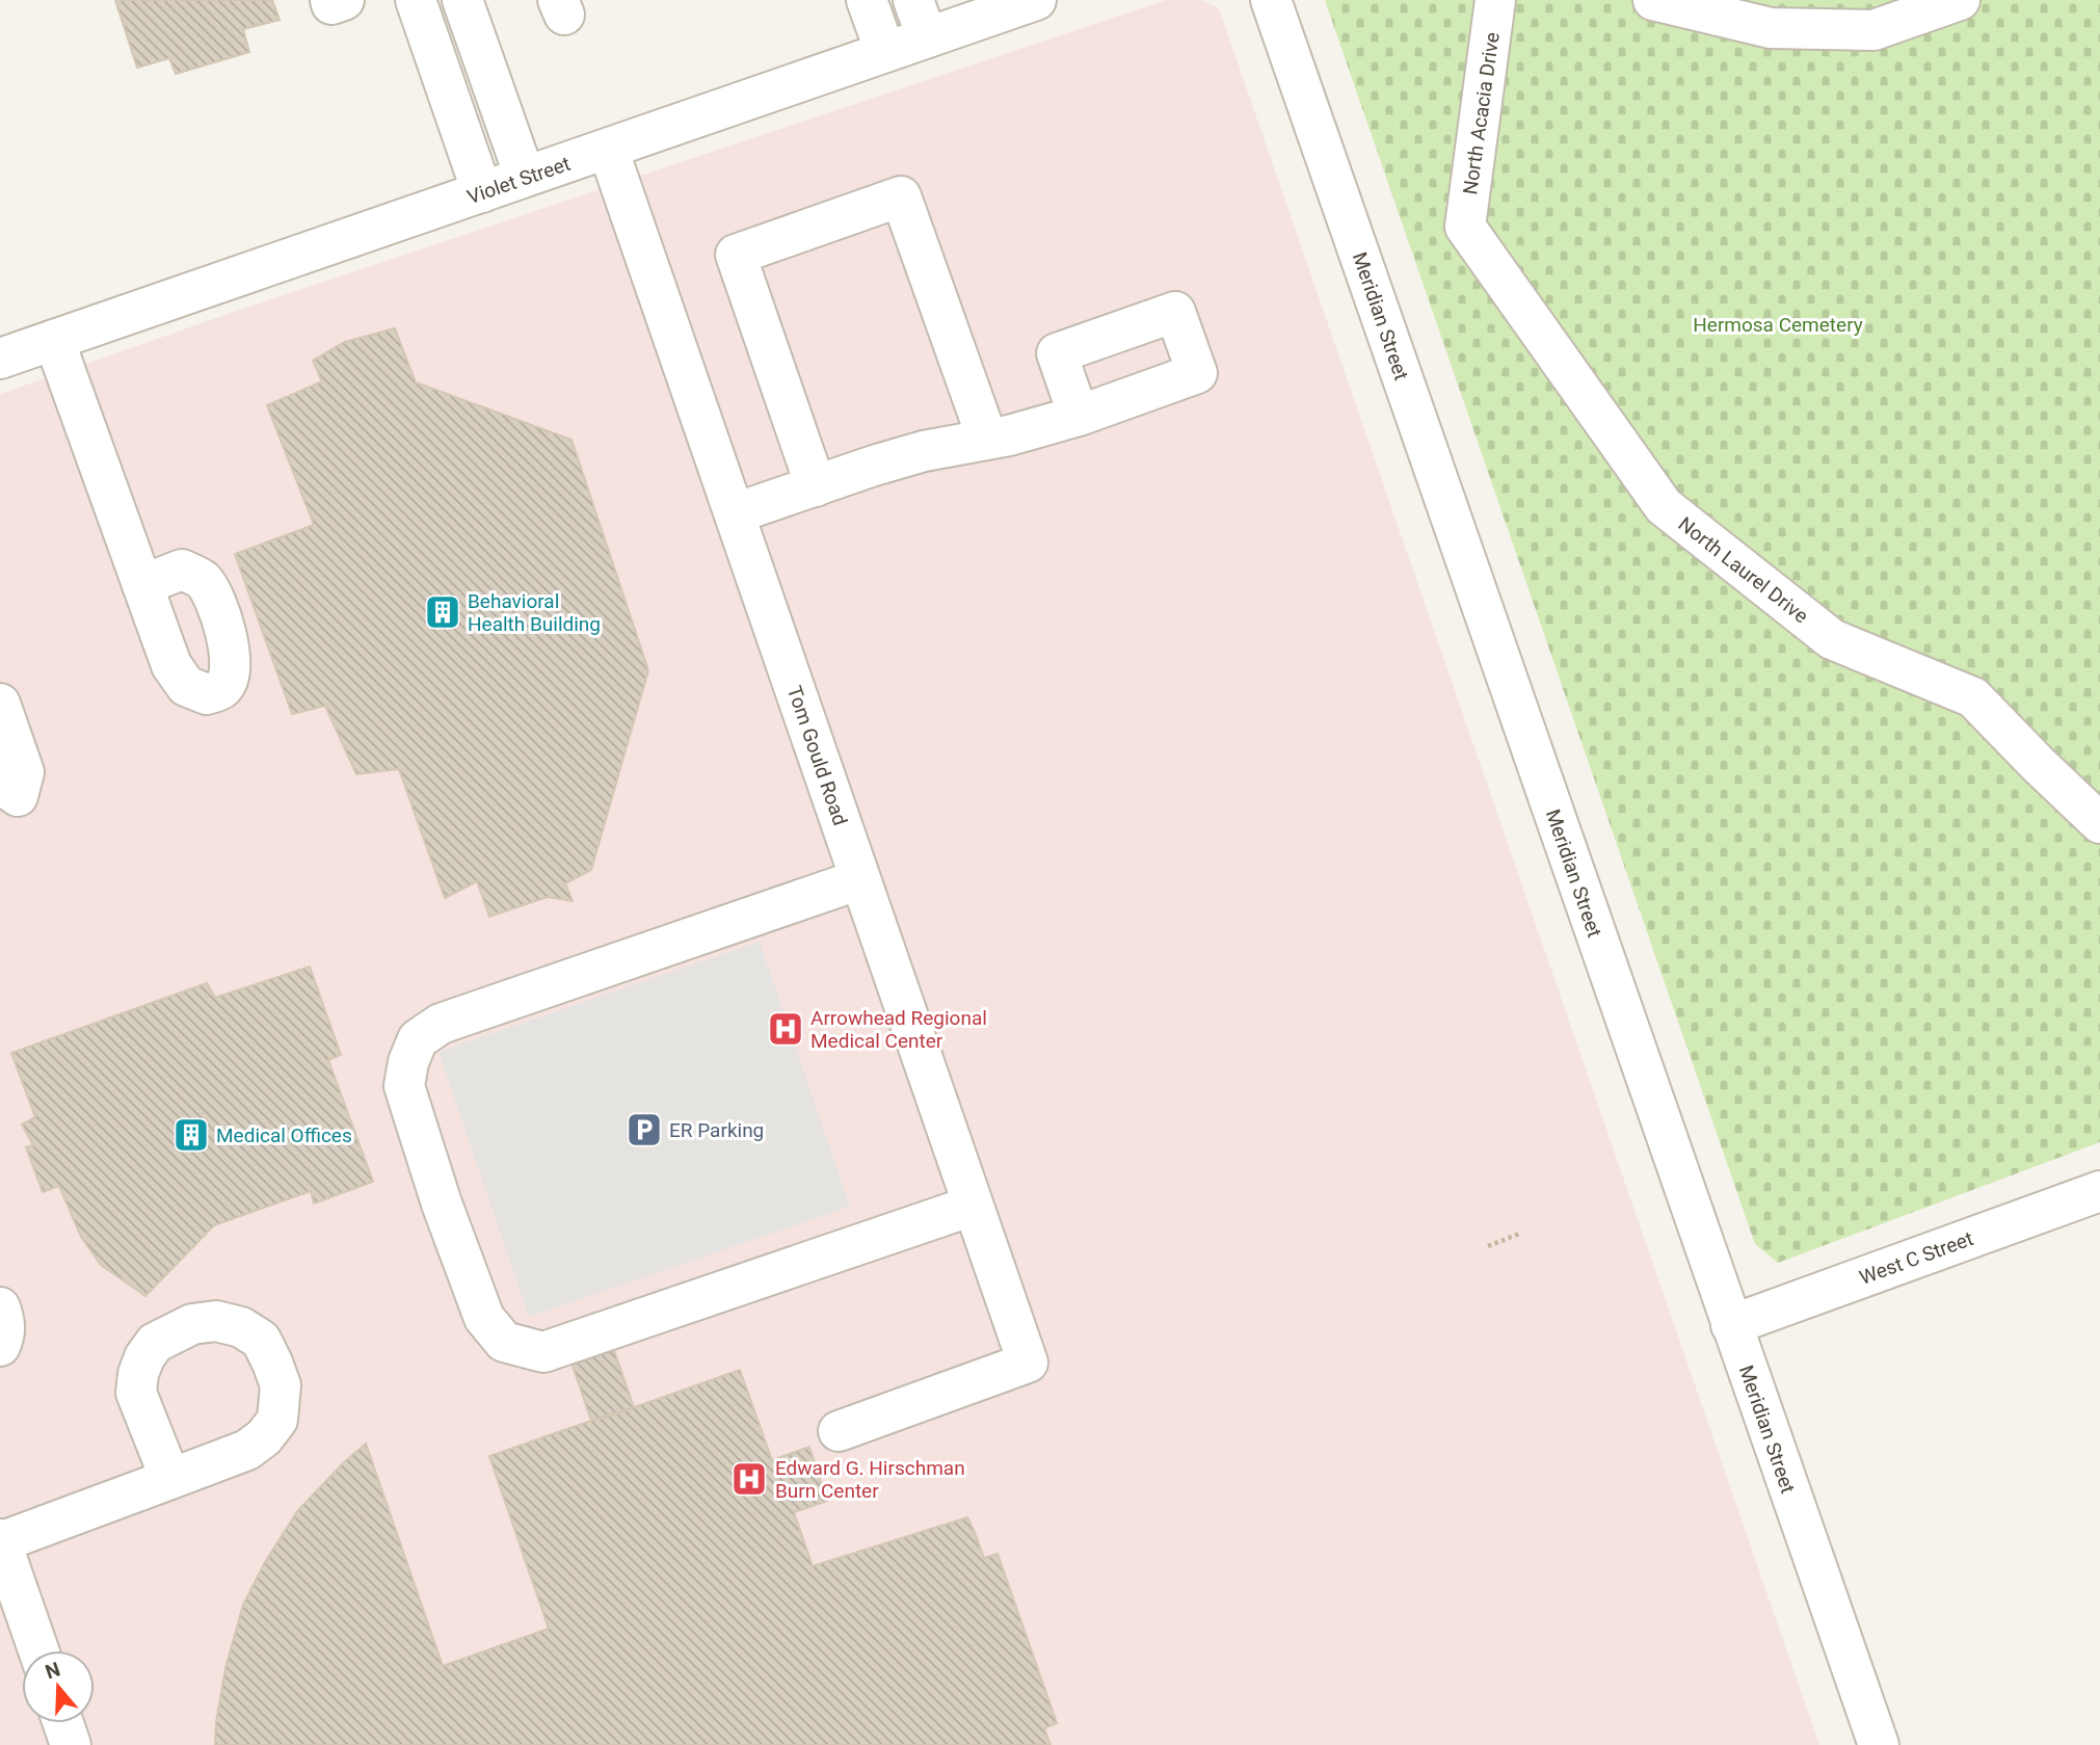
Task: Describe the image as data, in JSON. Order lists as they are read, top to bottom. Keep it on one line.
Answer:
{"streets":{"street":["North Acacia Drive","Violet Street","Meridian Street","North Laurel Drive","Tom Gould Road","West C Street"]},"crossings":[["North Acacia Drive","North Laurel Drive"],["Violet Street","Tom Gould Road"],["Meridian Street","West C Street"]],"parks":["Hermosa Cemetery"],"places":{"building":["Behavioral Health Building","Medical Offices"],"hospital":["Arrowhead Regional Medical Center","Edward G. Hirschman Burn Center"],"parking":["ER Parking"]},"north":"top"}
